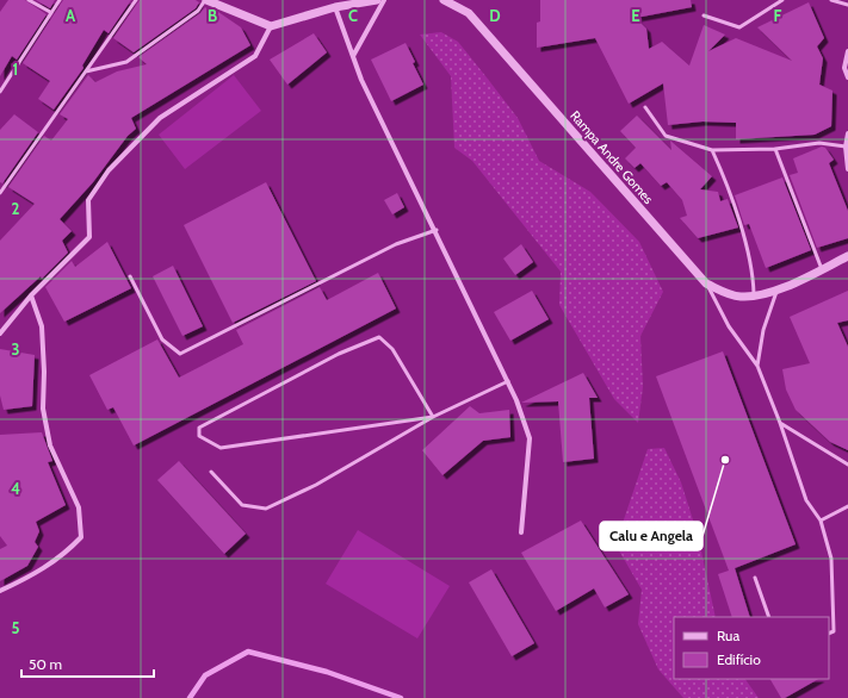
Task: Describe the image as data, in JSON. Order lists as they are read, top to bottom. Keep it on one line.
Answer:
{"streets":{"street":["Rampa Andre Gomes"]},"places":["Calu e Angela"],"legend":["Rua","Edifício"],"scale_bar":"50 m","grid":{"columns":["A","B","C","D","E","F"],"rows":["1","2","3","4","5"]}}
